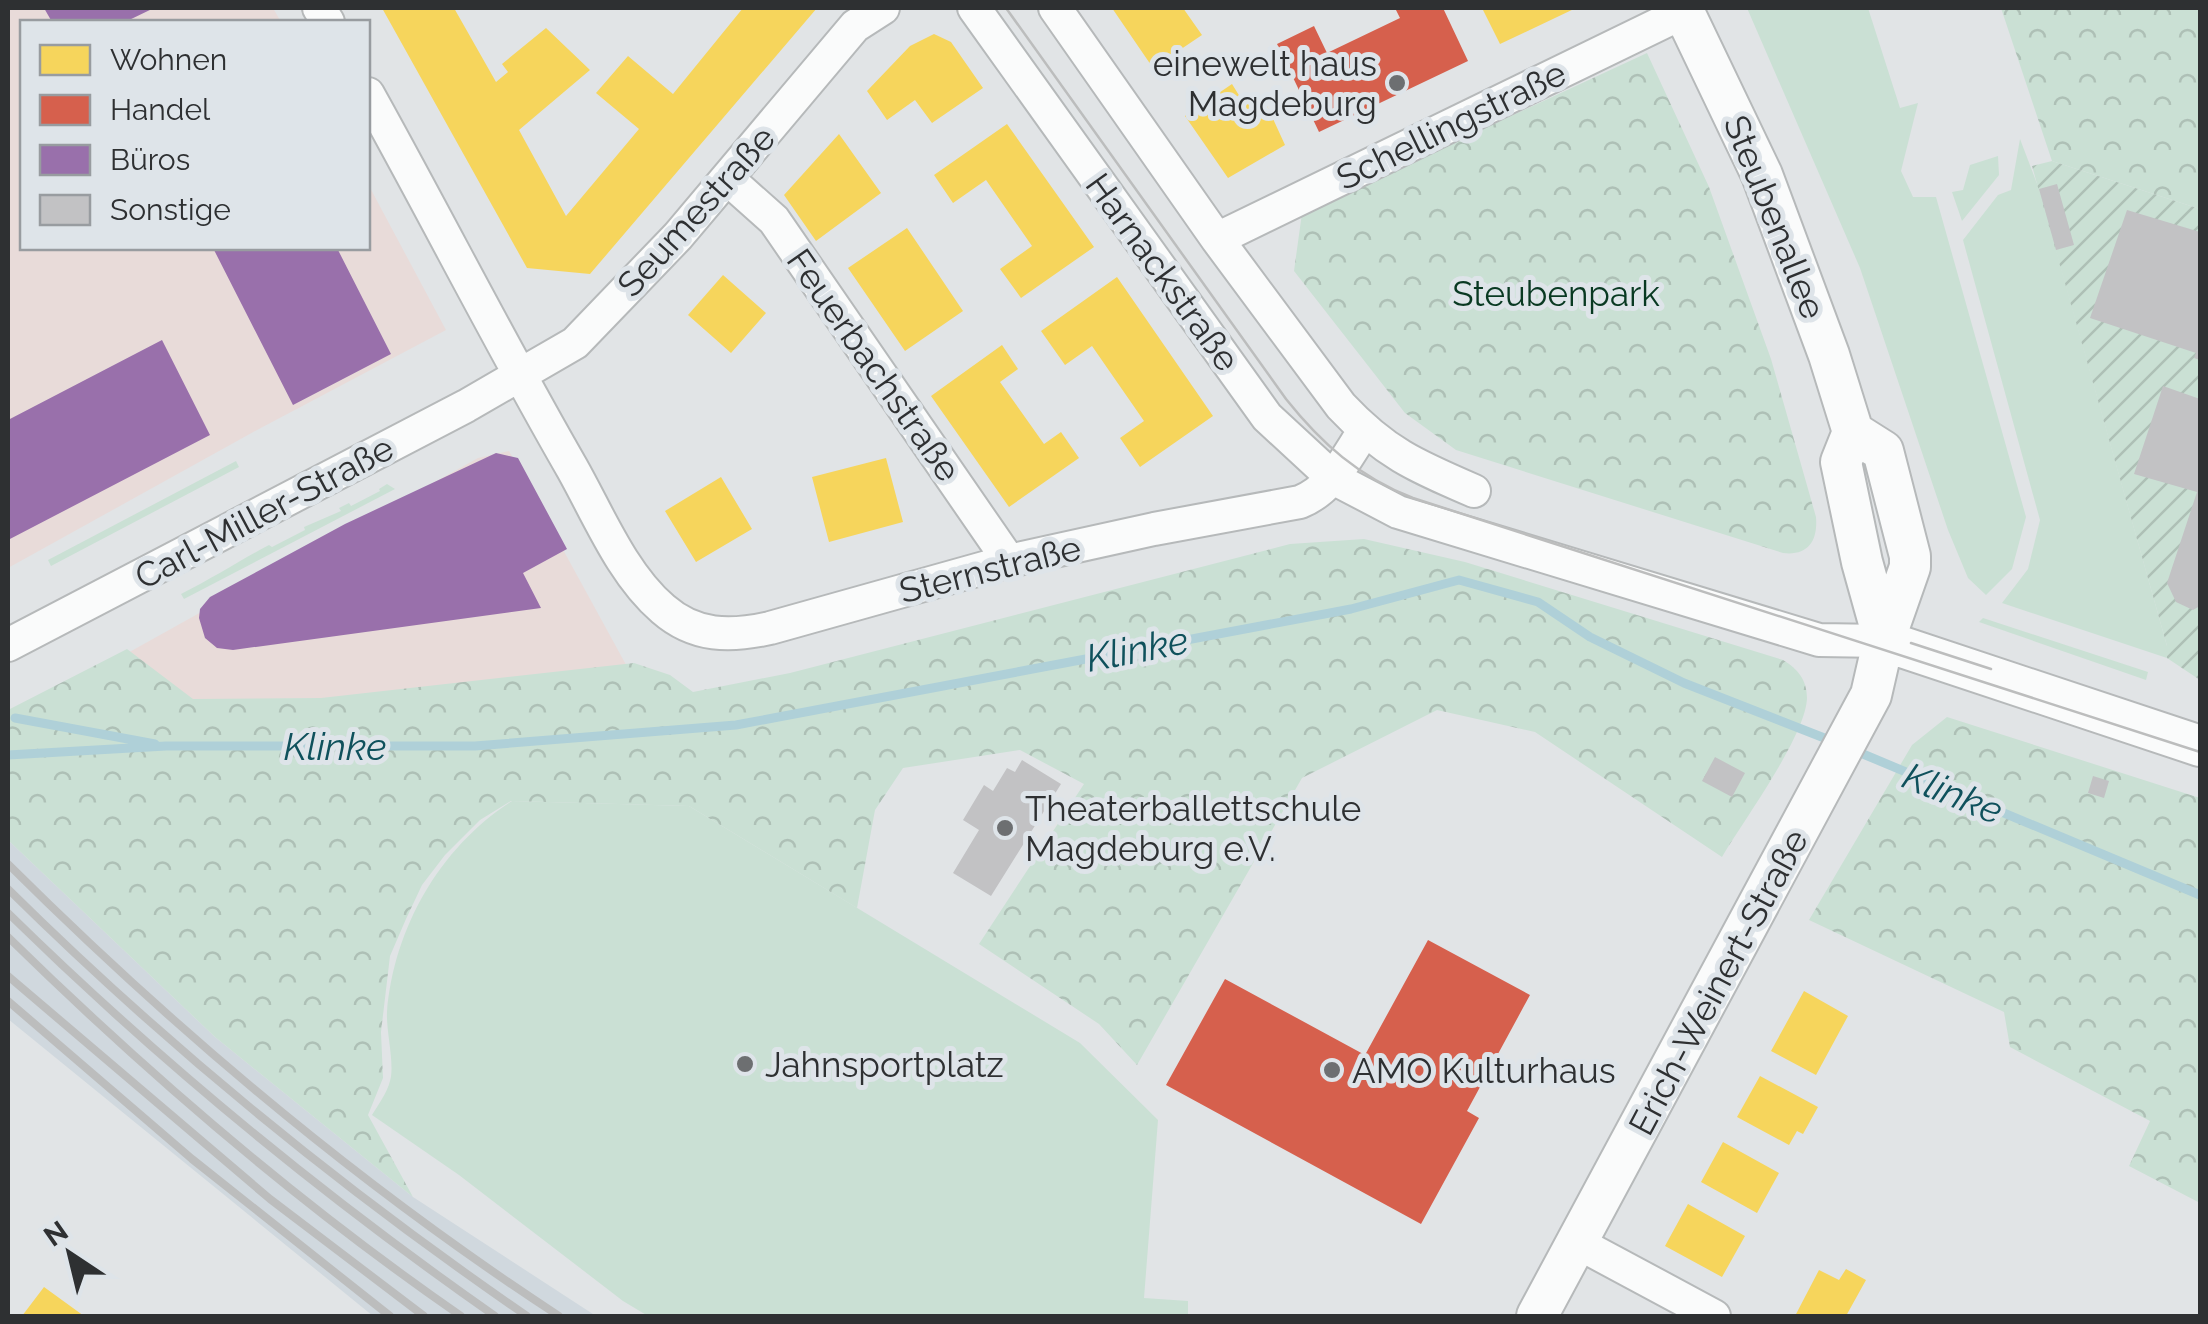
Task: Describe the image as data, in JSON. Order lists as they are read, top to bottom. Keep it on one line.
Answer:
{"streets":{"main road":["Steubenallee","Erich-Weinert-Straße"],"street":["Schellingstraße","Seumestraße","Harnackstraße","Feuerbachstraße","Carl-Miller-Straße","Sternstraße"]},"crossings":[["Schellingstraße","Steubenallee"],["Schellingstraße","Harnackstraße"],["Seumestraße","Feuerbachstraße"],["Seumestraße","Carl-Miller-Straße"],["Seumestraße","Sternstraße"],["Steubenallee","Erich-Weinert-Straße"],["Harnackstraße","Sternstraße"],["Feuerbachstraße","Sternstraße"],["Carl-Miller-Straße","Sternstraße"]],"water":["Klinke"],"parks":["Steubenpark"],"places":["einewelt haus Magdeburg","Theaterballettschule Magdeburg e.V.","Jahnsportplatz","AMO Kulturhaus"],"legend":["Wohnen","Handel","Büros","Sonstige"],"north":"top left"}
